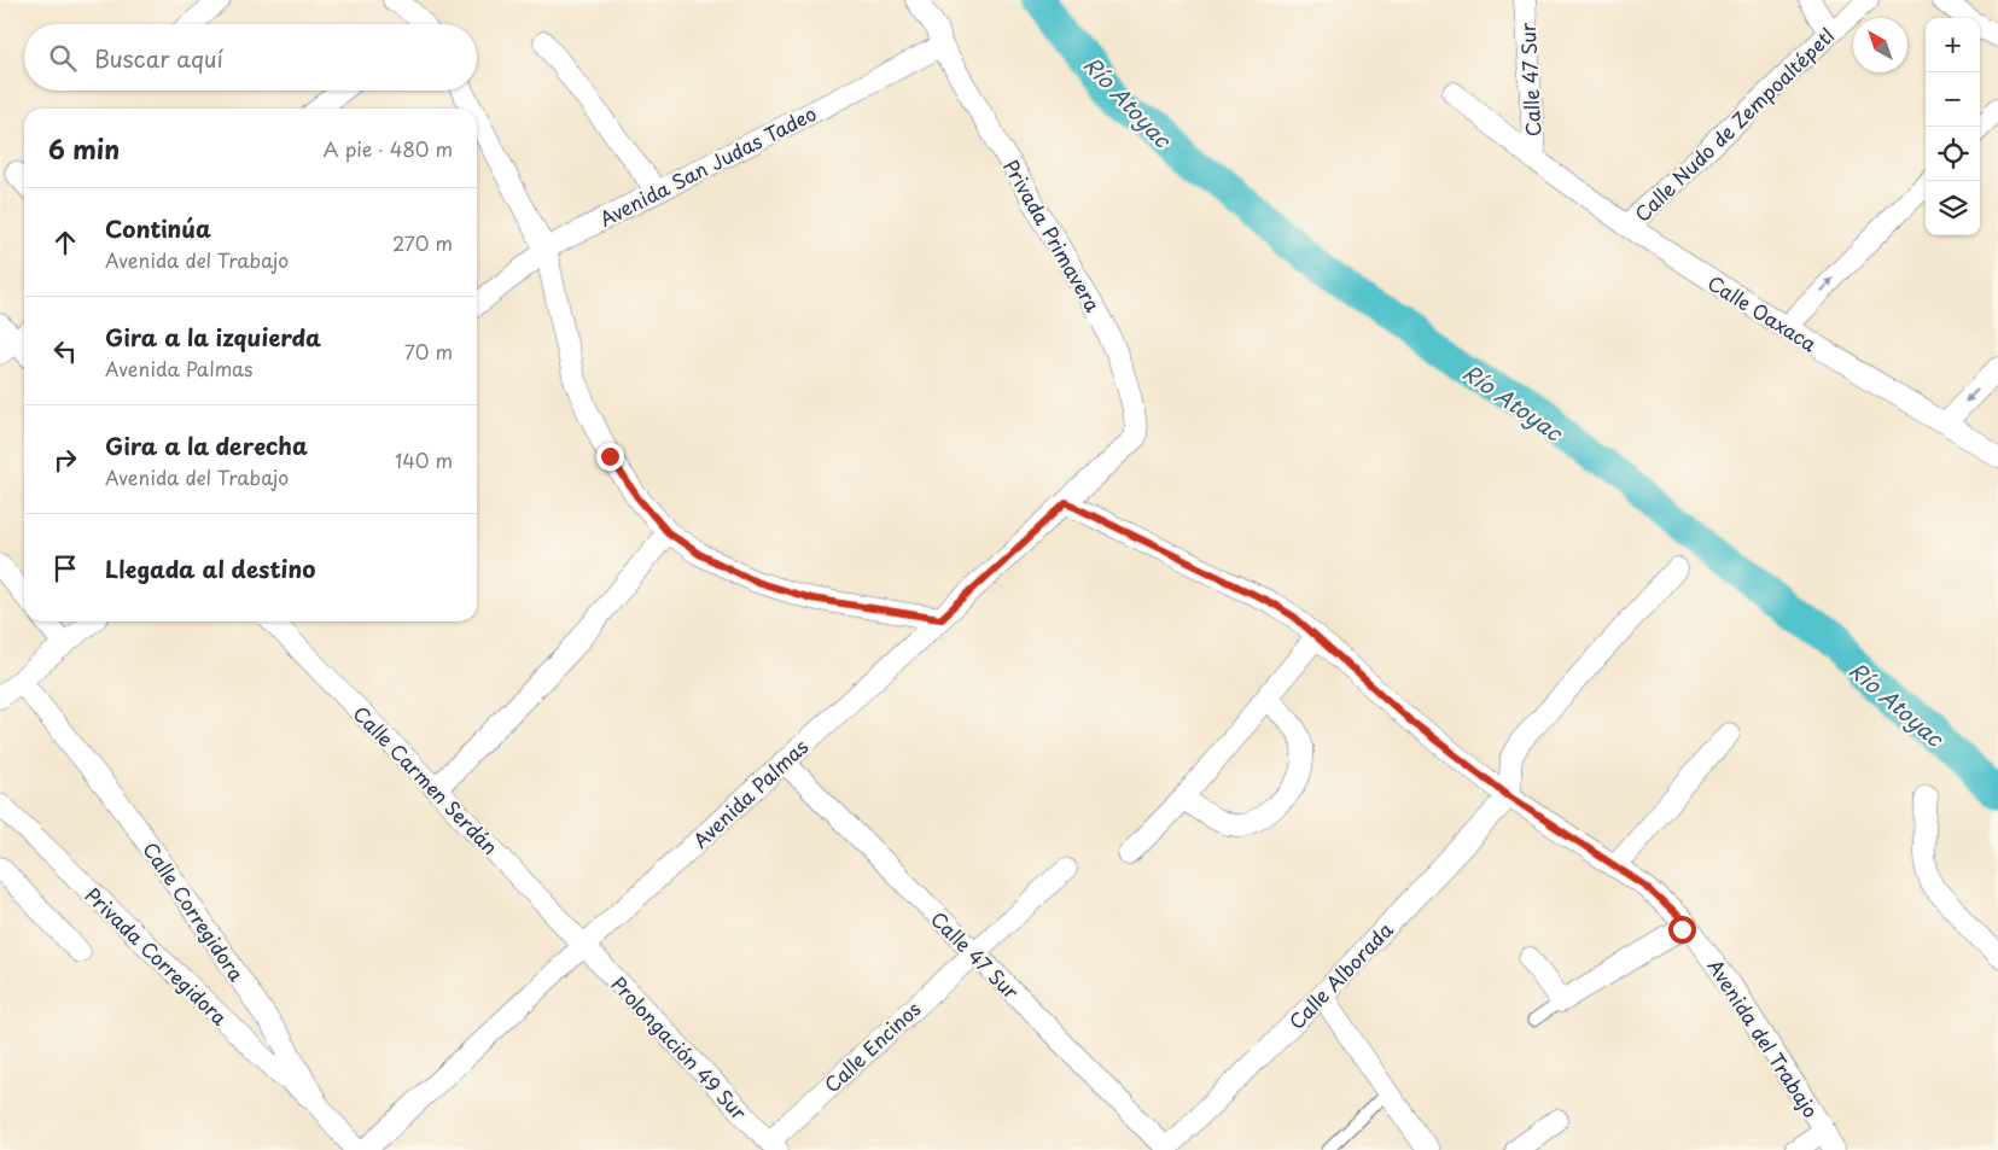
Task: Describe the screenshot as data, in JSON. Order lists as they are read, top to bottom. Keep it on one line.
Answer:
{"streets":{"street":["Calle 47 Sur","Calle Nudo de Zempoaltépetl","Avenida San Judas Tadeo","Privada Primavera","Calle Oaxaca","Calle Carmen Serdán","Avenida Palmas","Calle Corregidora","Privada Corregidora","Calle Alborada","Avenida del Trabajo","Calle Encinos","Prolongación 49 Sur"]},"crossings":[["Calle 47 Sur","Calle Oaxaca"],["Calle 47 Sur","Avenida Palmas"],["Calle 47 Sur","Calle Alborada"],["Calle 47 Sur","Calle Encinos"],["Calle Nudo de Zempoaltépetl","Calle Oaxaca"],["Avenida San Judas Tadeo","Privada Primavera"],["Privada Primavera","Avenida Palmas"],["Calle Carmen Serdán","Avenida Palmas"],["Calle Carmen Serdán","Prolongación 49 Sur"],["Avenida Palmas","Avenida del Trabajo"],["Avenida Palmas","Prolongación 49 Sur"],["Calle Corregidora","Privada Corregidora"],["Calle Alborada","Avenida del Trabajo"],["Calle Encinos","Prolongación 49 Sur"]],"water":["Río Atoyac"],"north":"top left","page":{"map_buttons":["+","−"],"search":"Buscar aquí","heading":["6 min","A pie · 480 m"],"list":[["Continúa","Avenida del Trabajo","270 m"],["Gira a la izquierda","Avenida Palmas","70 m"],["Gira a la derecha","Avenida del Trabajo","140 m"],"Llegada al destino"]}}
